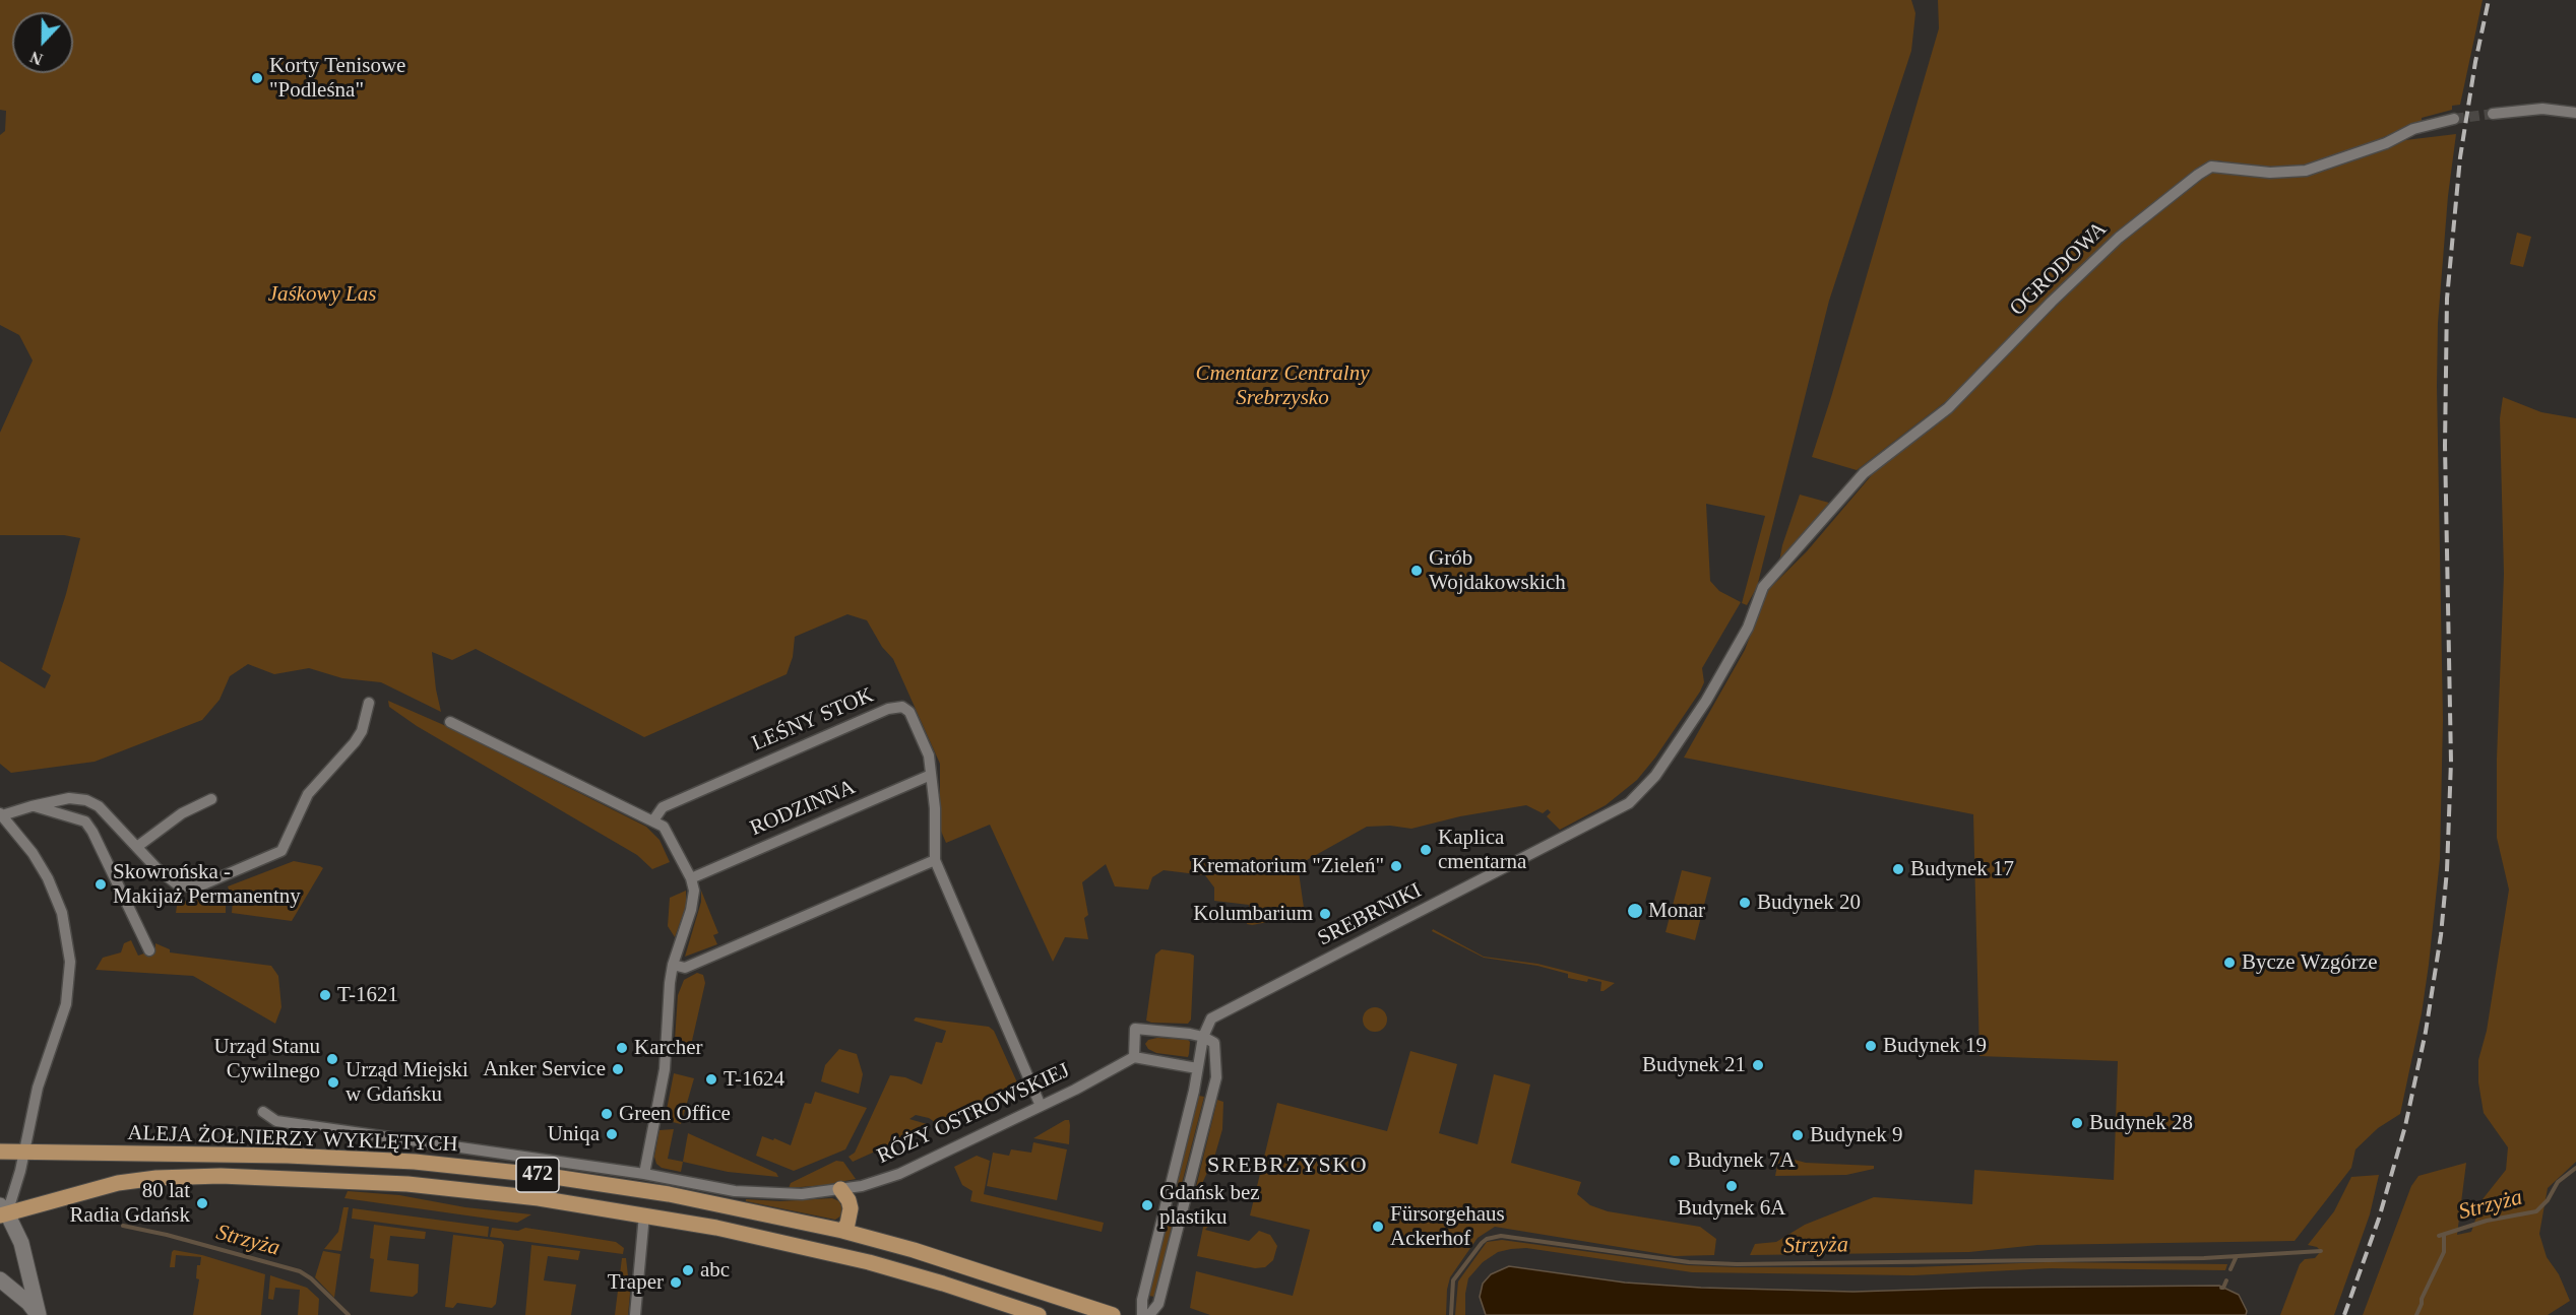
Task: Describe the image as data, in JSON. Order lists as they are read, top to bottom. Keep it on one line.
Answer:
{"streets":{"main road":["ALEJA ŻOŁNIERZY WYKLĘTYCH","472"],"street":["OGRODOWA","LEŚNY STOK","RODZINNA","SREBRNIKI","RÓŻY OSTROWSKIEJ"]},"crossings":[["OGRODOWA","SREBRNIKI"],["LEŚNY STOK","RODZINNA"],["LEŚNY STOK","RÓŻY OSTROWSKIEJ"]],"districts":["SREBRZYSKO"],"water":["Strzyża"],"parks":["Jaśkowy Las","Cmentarz Centralny Srebrzysko"],"places":["Korty Tenisowe \"Podleśna\"","Grób Wojdakowskich","Kaplica cmentarna","Krematorium \"Zieleń\"","Budynek 17","Skowrońska - Makijaż Permanentny","Budynek 20","Monar","Kolumbarium","Bycze Wzgórze","T-1621","Budynek 19","Karcher","Urząd Stanu Cywilnego","Budynek 21","Anker Service","T-1624","Urząd Miejski w Gdańsku","Green Office","Budynek 28","Uniqa","Budynek 9","Budynek 7A","Budynek 6A","80 lat Radia Gdańsk","Gdańsk bez plastiku","Fürsorgehaus Ackerhof","abc","Traper"],"north":"bottom"}
